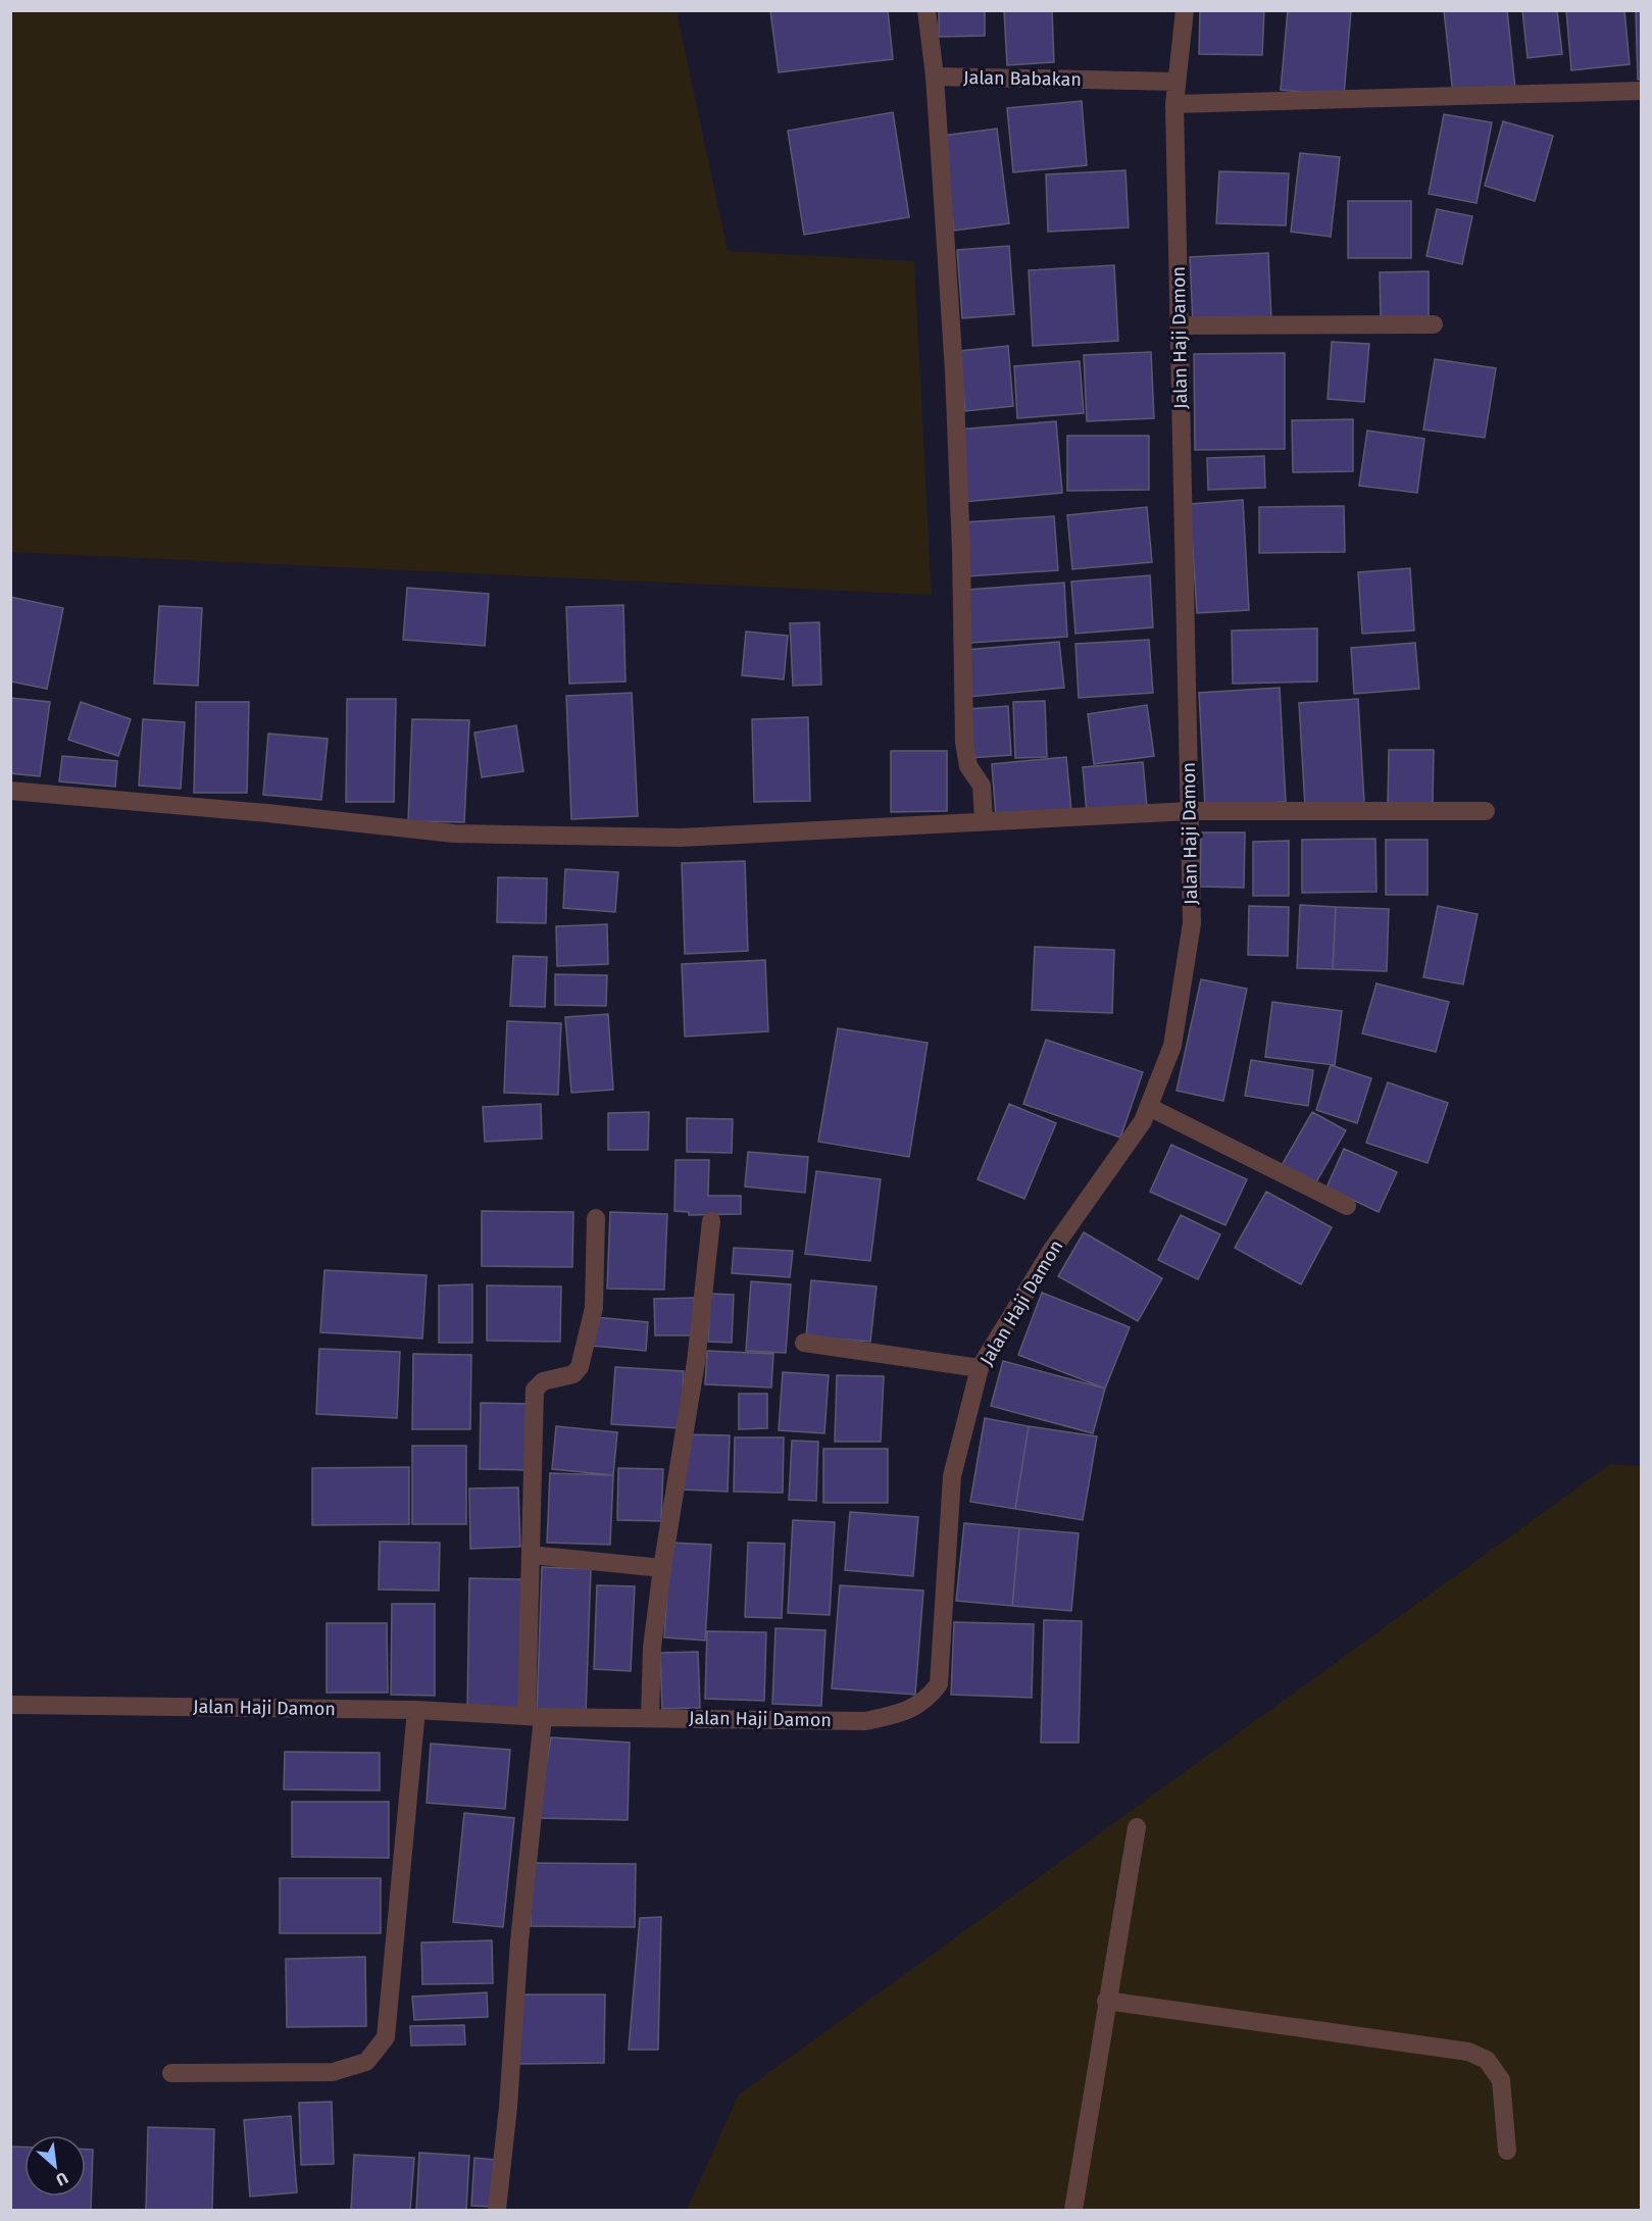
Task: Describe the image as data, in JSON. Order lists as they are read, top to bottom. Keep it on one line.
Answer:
{"streets":{"street":["Jalan Babakan","Jalan Haji Damon"]},"crossings":[["Jalan Babakan","Jalan Haji Damon"]],"north":"bottom right"}
